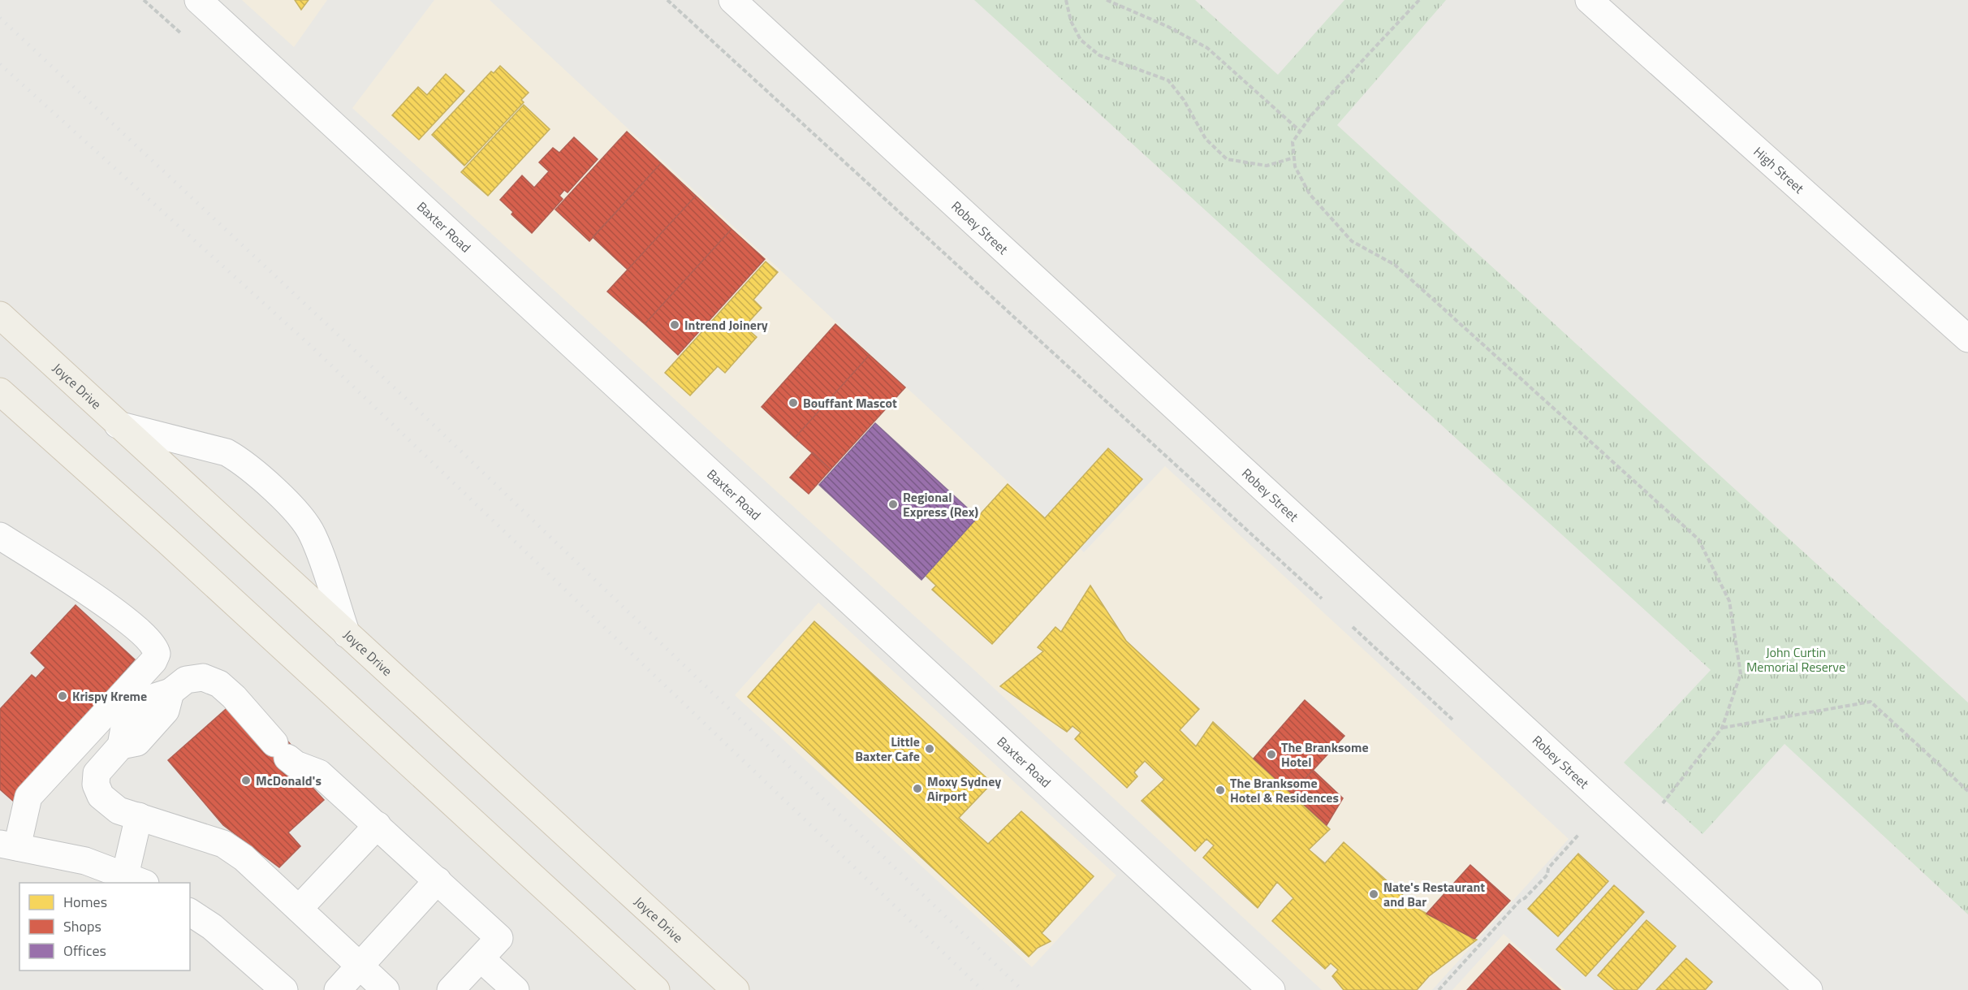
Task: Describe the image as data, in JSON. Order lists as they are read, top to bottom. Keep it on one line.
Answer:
{"streets":{"main road":["Joyce Drive"],"street":["High Street","Baxter Road","Robey Street"]},"parks":["John Curtin Memorial Reserve"],"places":["Intrend Joinery","Bouffant Mascot","Regional Express (Rex)","Krispy Kreme","Little Baxter Cafe","The Branksome Hotel","McDonald's","Moxy Sydney Airport","The Branksome Hotel & Residences","Nate's Restaurant and Bar"],"legend":["Homes","Shops","Offices"]}
